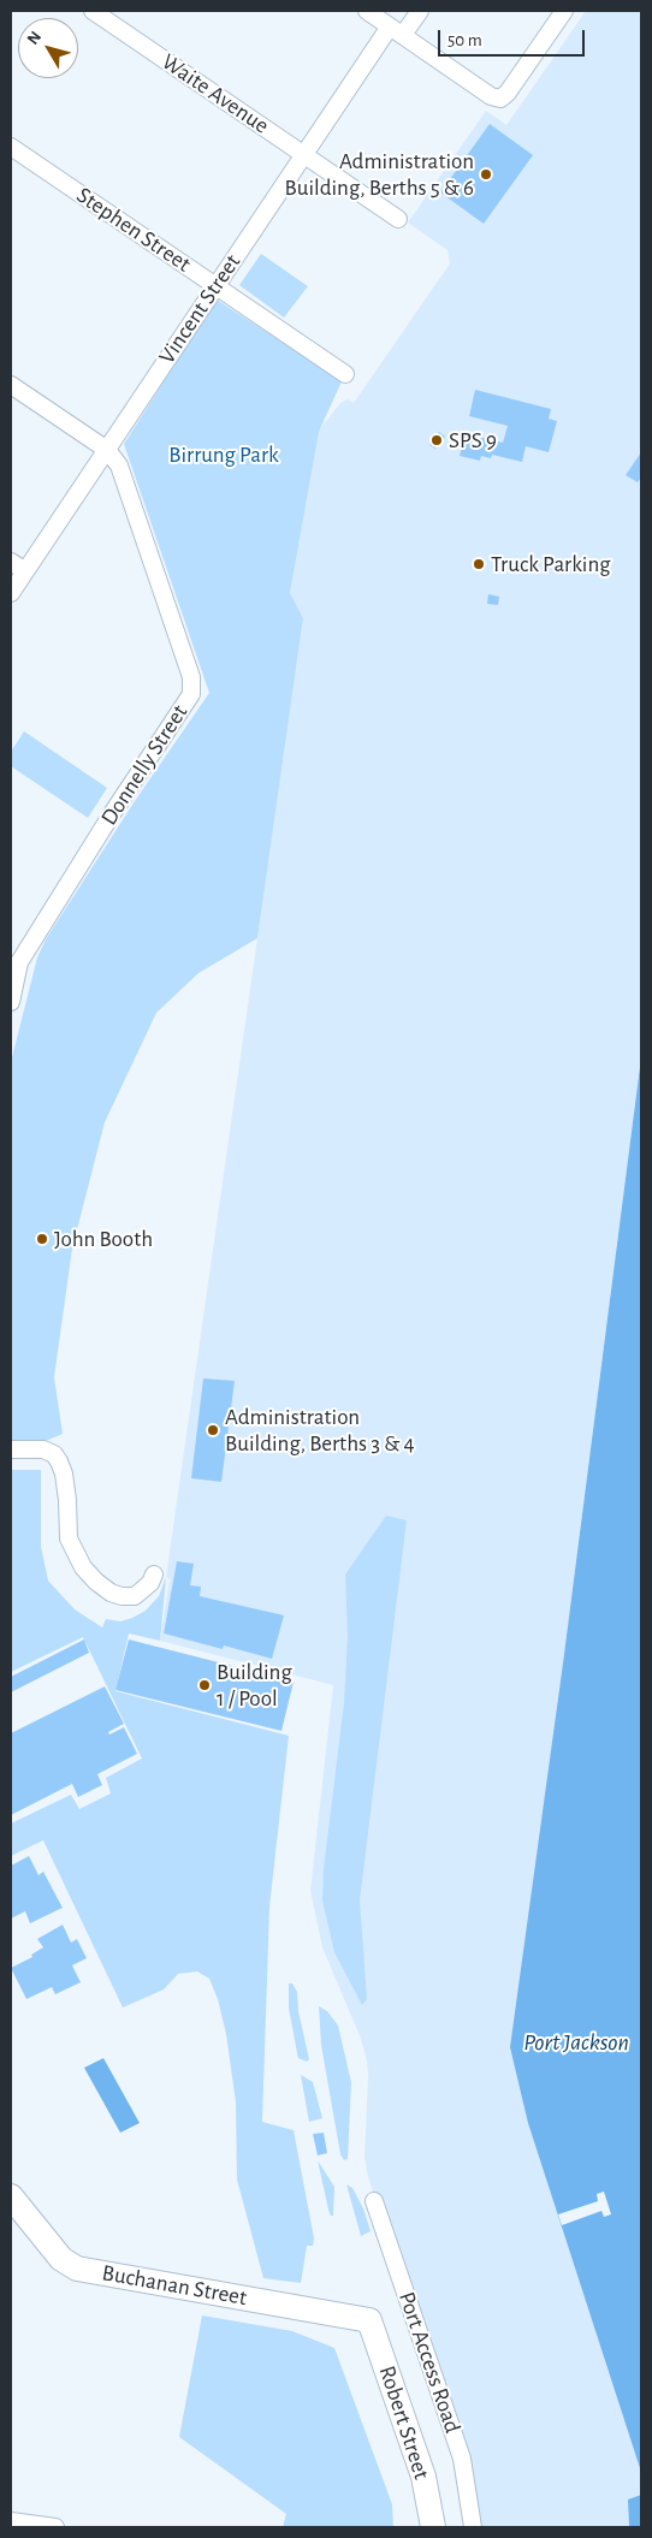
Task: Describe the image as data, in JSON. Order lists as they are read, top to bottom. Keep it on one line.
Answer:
{"streets":{"street":["Waite Avenue","Stephen Street","Vincent Street","Donnelly Street","Buchanan Street","Port Access Road","Robert Street"]},"crossings":[["Waite Avenue","Vincent Street"],["Stephen Street","Vincent Street"],["Vincent Street","Donnelly Street"],["Buchanan Street","Robert Street"]],"water":["Port Jackson"],"parks":["Birrung Park"],"places":["Administration Building, Berths 5 & 6","SPS 9","Truck Parking","John Booth","Administration Building, Berths 3 & 4","Building 1 / Pool"],"scale_bar":"50 m","north":"top left"}
